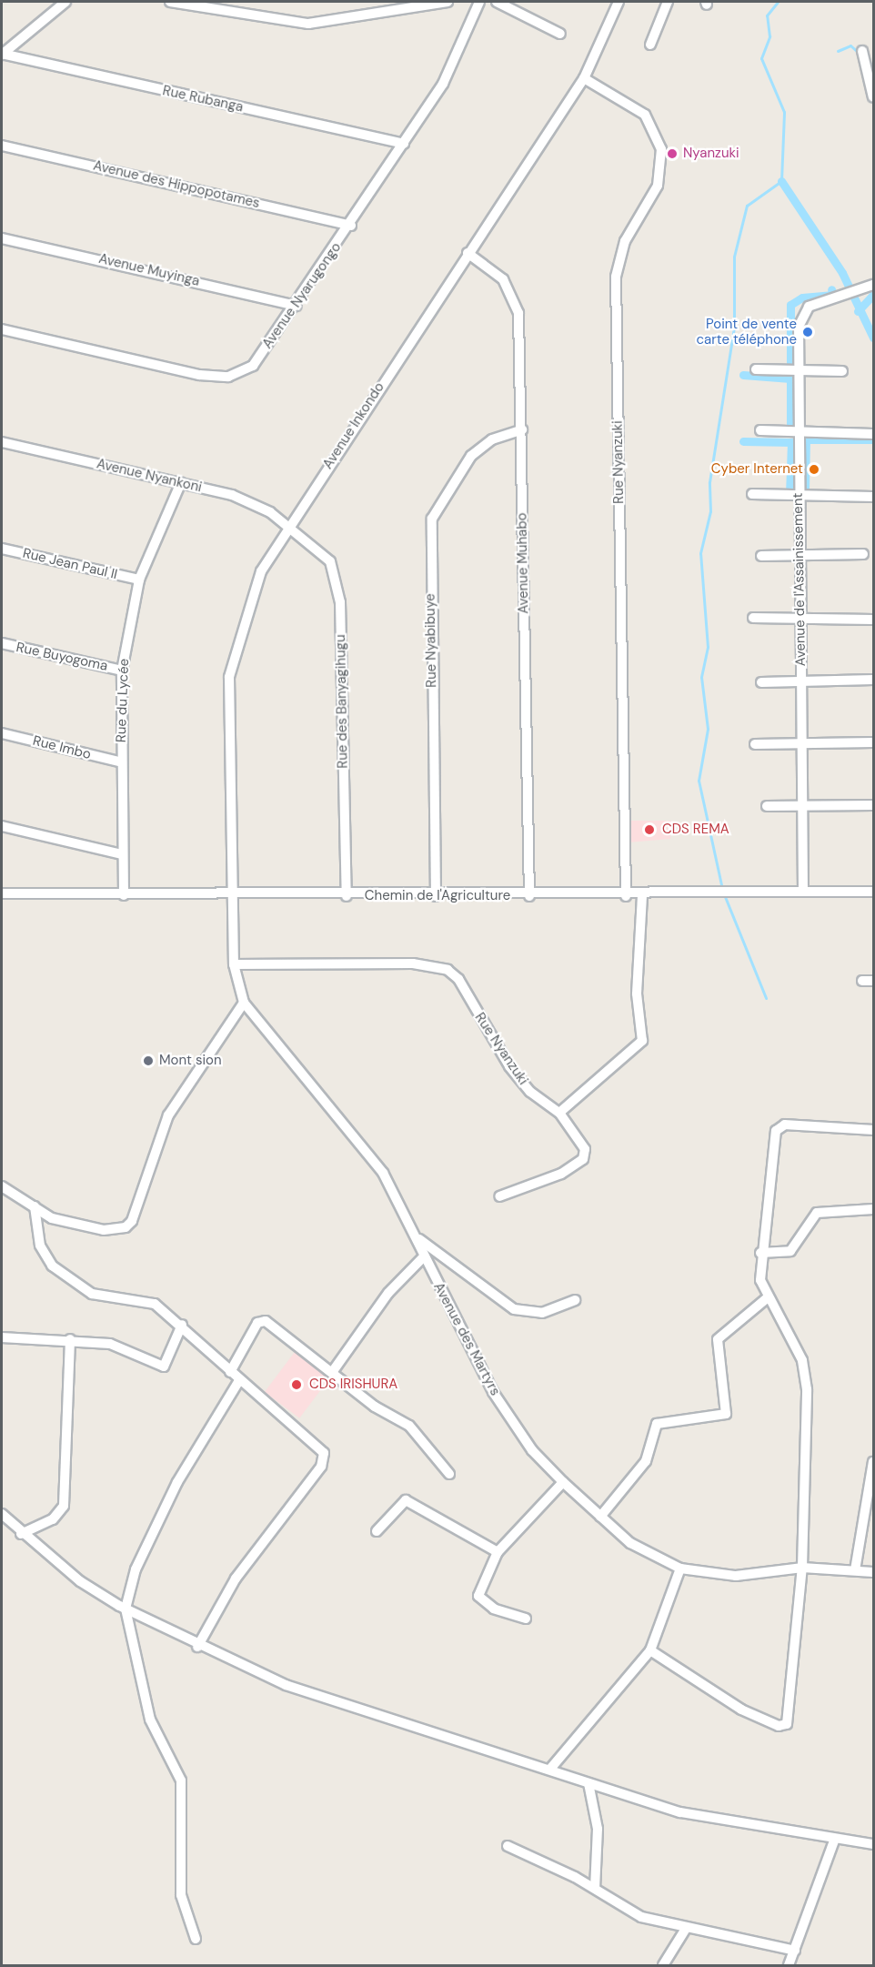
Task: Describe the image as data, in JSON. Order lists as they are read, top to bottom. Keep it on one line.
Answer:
{"streets":{"street":["Rue Rubanga","Avenue des Hippopotames","Avenue Muyinga","Avenue Nyarugongo","Avenue Inkondo","Rue Nyanzuki","Avenue Nyankoni","Avenue Muhabo","Rue Jean Paul II","Avenue de l'Assainissement","Rue Nyabibuye","Rue Buyogoma","Rue du Lycée","Rue des Banyagihugu","Rue Imbo","Chemin de l'Agriculture","Avenue des Martyrs"]},"crossings":[["Rue Rubanga","Avenue Nyarugongo"],["Avenue des Hippopotames","Avenue Nyarugongo"],["Avenue Muyinga","Avenue Nyarugongo"],["Avenue Inkondo","Rue Nyanzuki"],["Avenue Inkondo","Avenue Nyankoni"],["Avenue Inkondo","Avenue Muhabo"],["Avenue Inkondo","Rue des Banyagihugu"],["Avenue Inkondo","Chemin de l'Agriculture"],["Avenue Inkondo","Avenue des Martyrs"],["Rue Nyanzuki","Chemin de l'Agriculture"],["Rue Nyanzuki","Avenue des Martyrs"],["Avenue Nyankoni","Rue du Lycée"],["Avenue Nyankoni","Rue des Banyagihugu"],["Avenue Muhabo","Rue Nyabibuye"],["Avenue Muhabo","Chemin de l'Agriculture"],["Rue Jean Paul II","Rue du Lycée"],["Avenue de l'Assainissement","Chemin de l'Agriculture"],["Rue Nyabibuye","Chemin de l'Agriculture"],["Rue Buyogoma","Rue du Lycée"],["Rue du Lycée","Rue Imbo"],["Rue du Lycée","Chemin de l'Agriculture"],["Rue des Banyagihugu","Chemin de l'Agriculture"],["Chemin de l'Agriculture","Avenue des Martyrs"]],"places":["Nyanzuki","Point de vente carte téléphone","Cyber Internet","CDS REMA","Mont sion","CDS IRISHURA"]}
